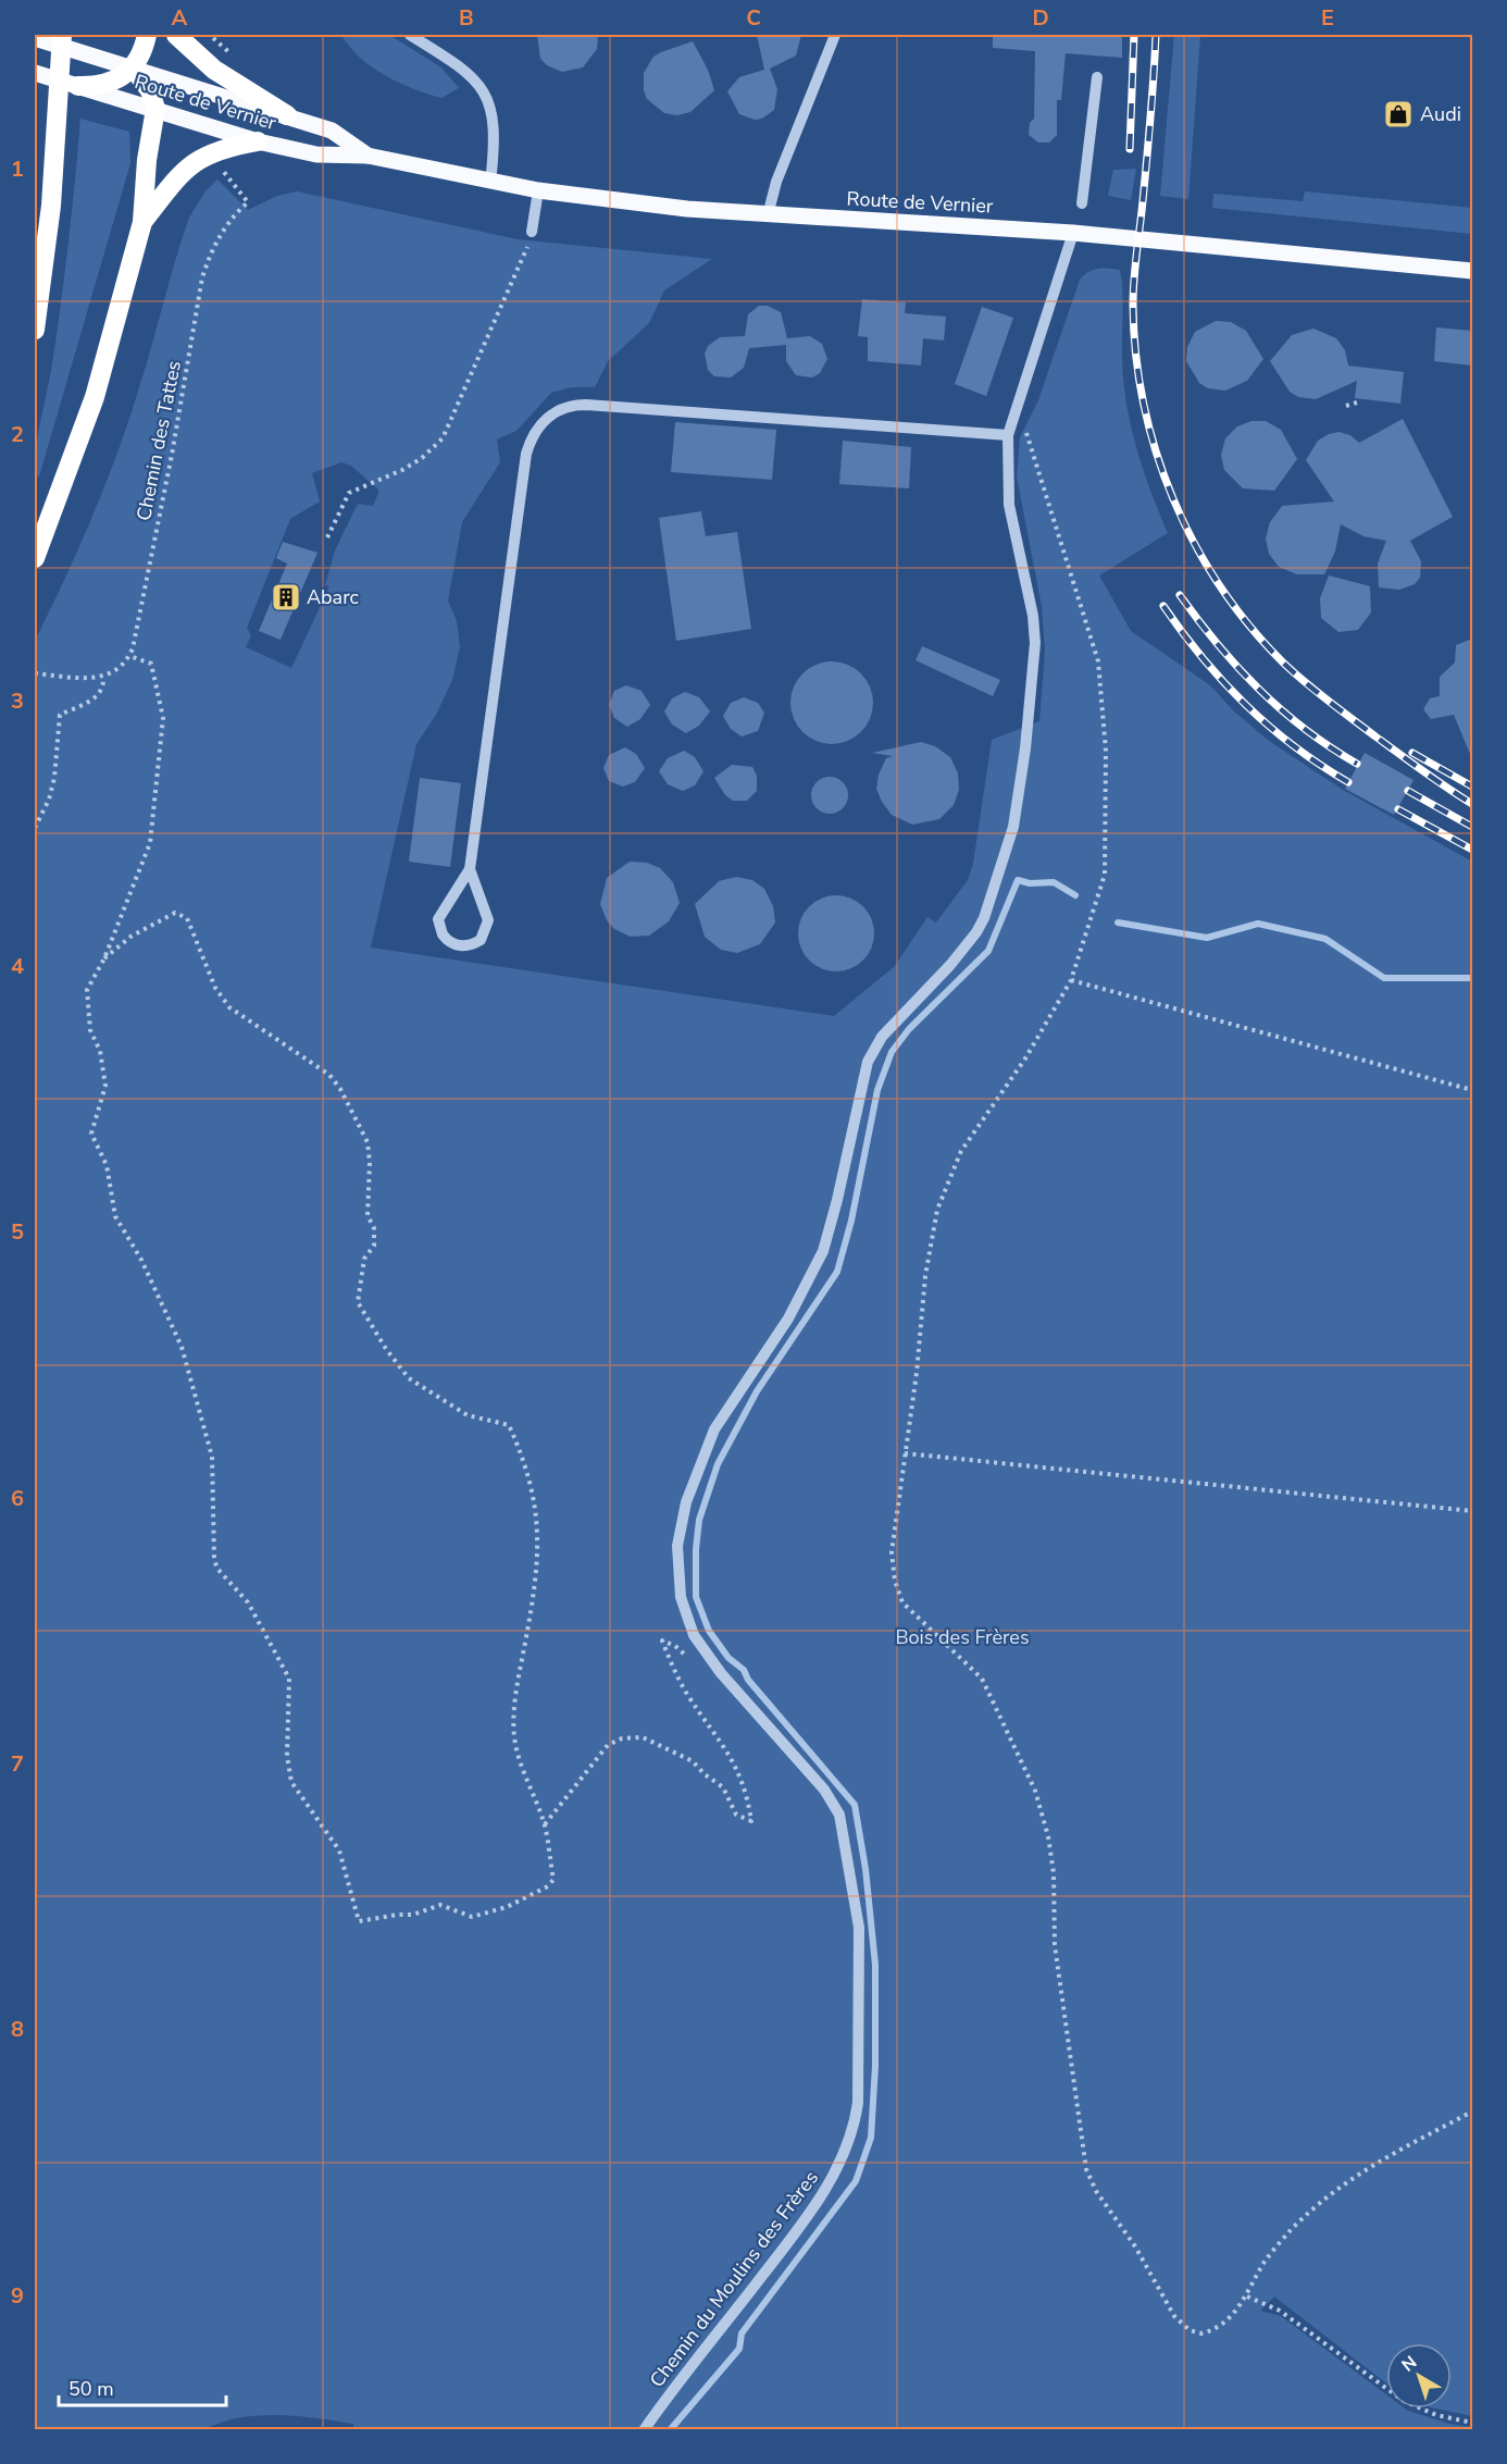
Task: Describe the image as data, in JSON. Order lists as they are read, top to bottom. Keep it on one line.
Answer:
{"streets":{"main road":["Route de Vernier"],"street":["Chemin du Moulins des Frères"],"path":["Chemin des Tattes"]},"crossings":[["Route de Vernier","Chemin du Moulins des Frères"]],"parks":["Bois des Frères"],"places":{"shop":["Audi"],"building":["Abarc"]},"scale_bar":"50 m","north":"top left","grid":{"columns":["A","B","C","D","E"],"rows":["1","2","3","4","5","6","7","8","9"]}}
